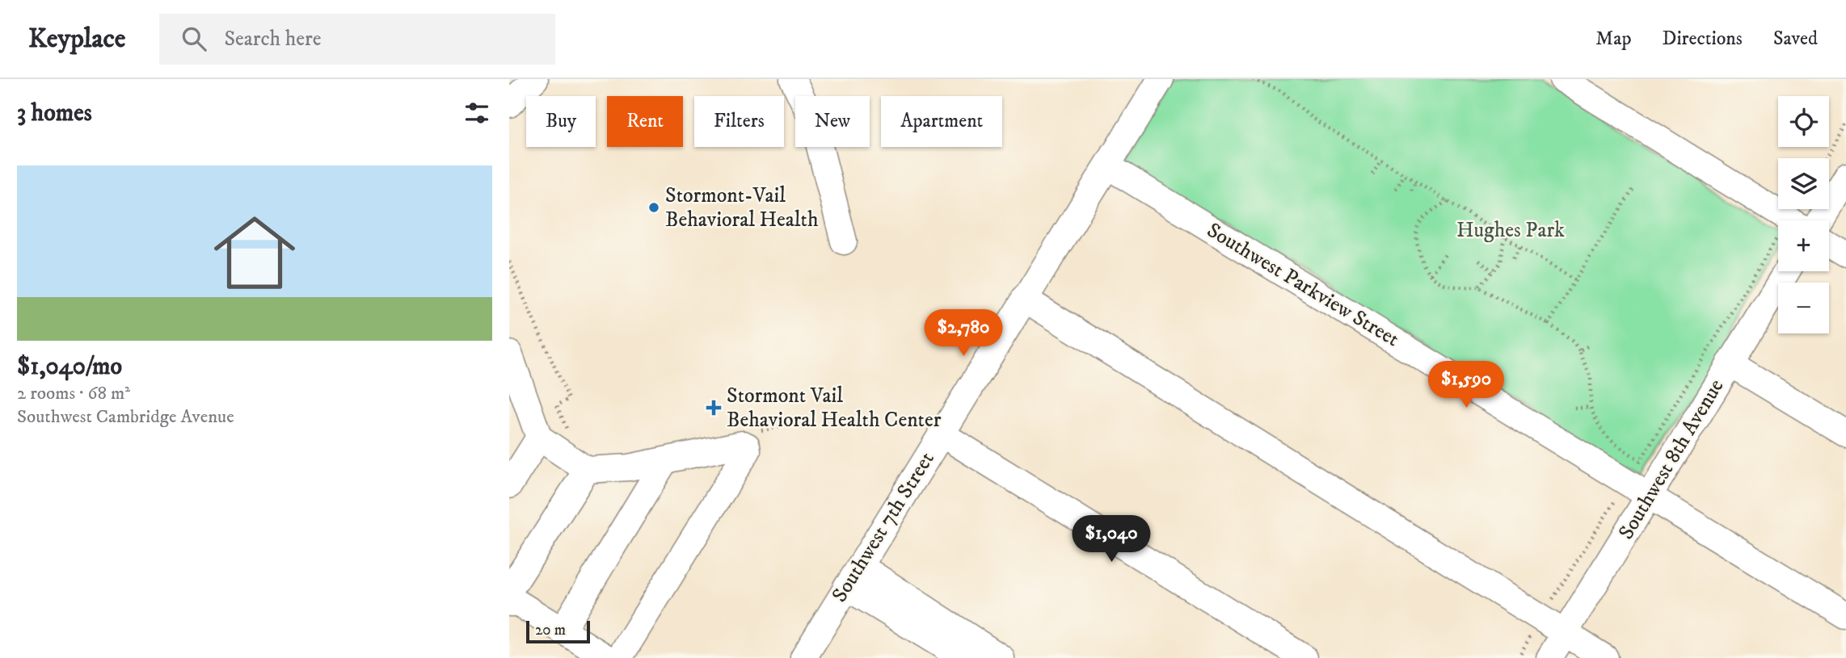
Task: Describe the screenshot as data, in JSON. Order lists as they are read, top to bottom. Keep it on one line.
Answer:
{"streets":{"street":["Southwest Parkview Street","Southwest 8th Avenue","Southwest 7th Street"]},"crossings":[["Southwest Parkview Street","Southwest 8th Avenue"],["Southwest Parkview Street","Southwest 7th Street"]],"parks":["Hughes Park"],"places":{"other":["Stormont-Vail Behavioral Health"],"health":["Stormont Vail Behavioral Health Center"]},"scale_bar":"20 m","page":{"header":"Keyplace","search":"Search here","nav":["Map","Directions","Saved"],"heading":"3 homes","map_buttons":["+","−"],"chip":["Buy","Rent","Filters","New","Apartment"],"list":[{"name":"$1,040/mo","note":"2 rooms · 68 m² · Southwest Cambridge Avenue"}],"price":["$2,780","$1,590","$1,040"],"scale":"20 m"}}
